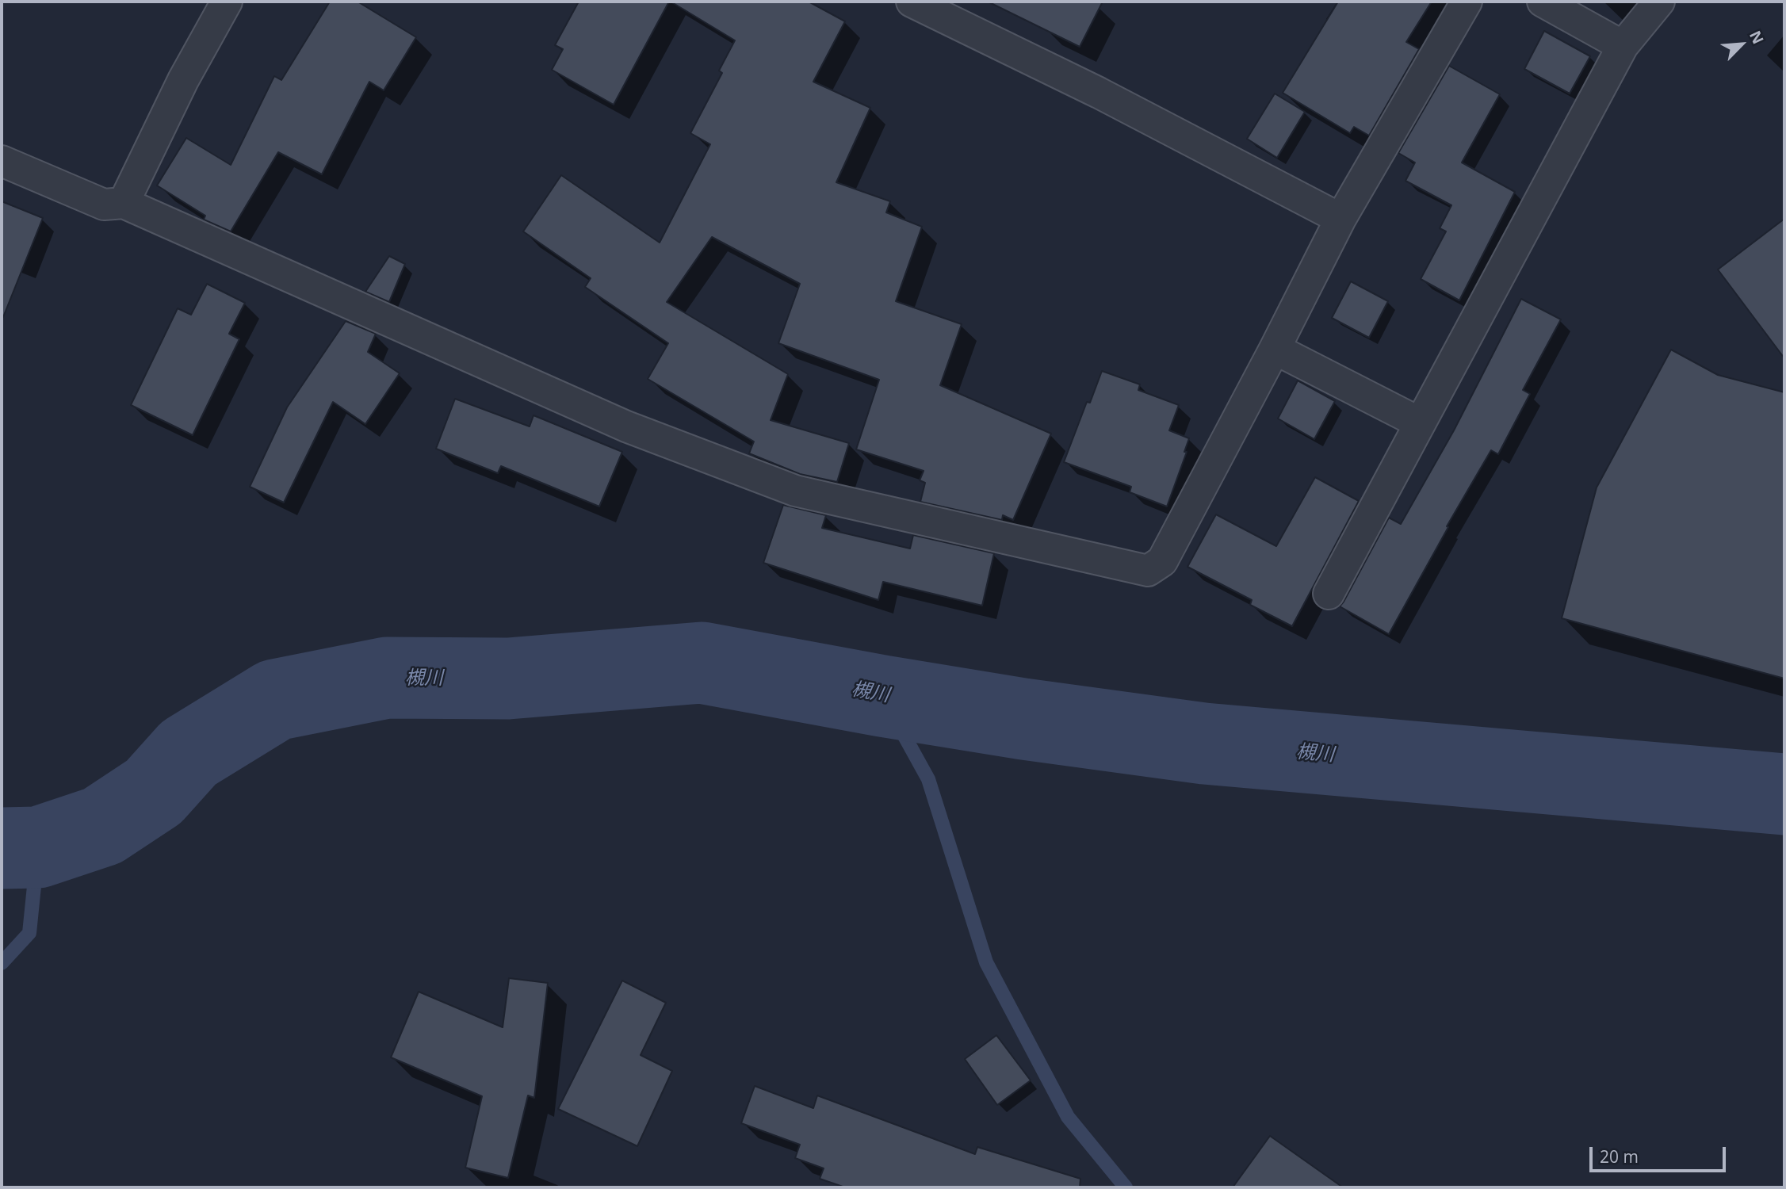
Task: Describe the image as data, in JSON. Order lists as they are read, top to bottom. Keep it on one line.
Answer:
{"water":["槻川"],"scale_bar":"20 m","north":"top right"}
